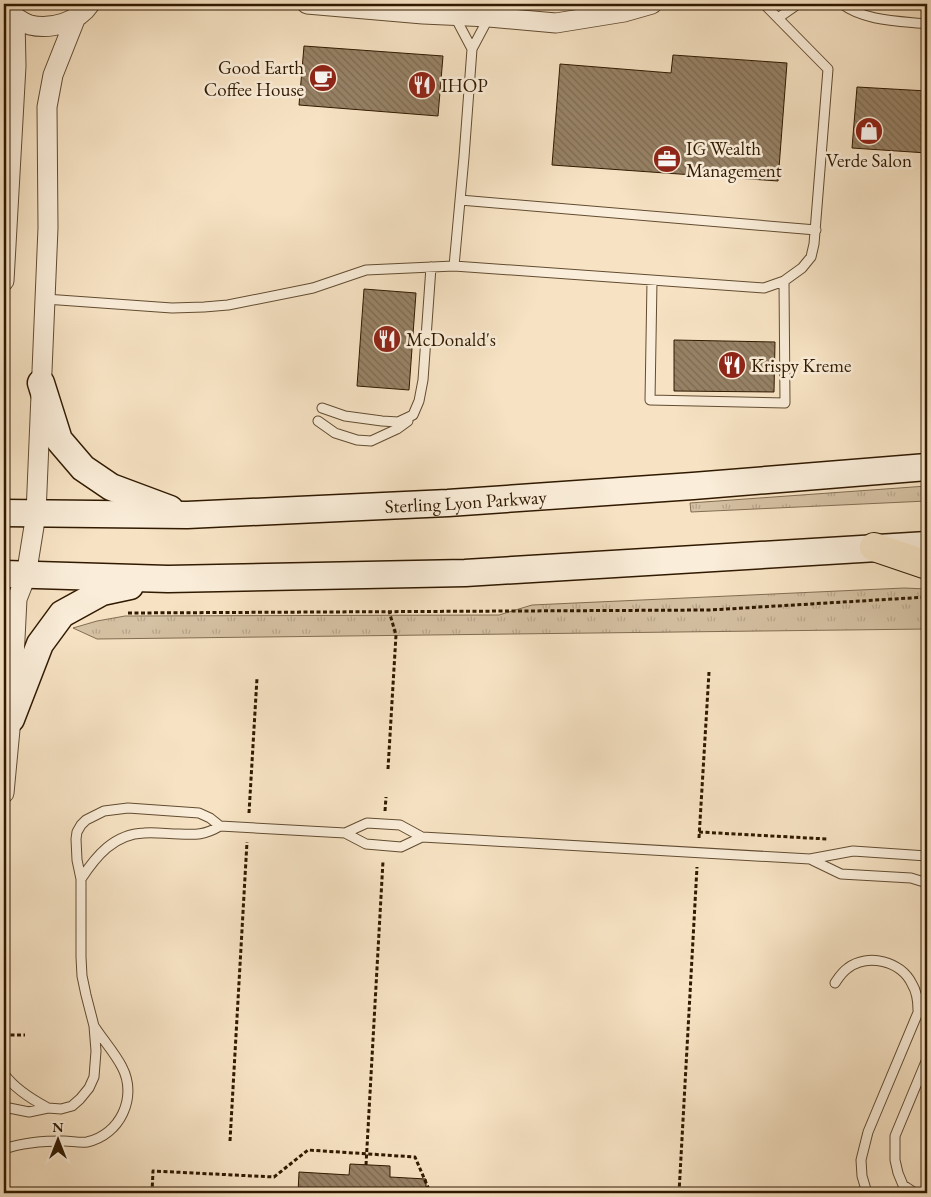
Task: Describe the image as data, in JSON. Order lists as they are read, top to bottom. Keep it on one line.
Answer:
{"streets":{"main road":["Sterling Lyon Parkway"]},"places":{"cafe":["Good Earth Coffee House"],"restaurant":["IHOP","McDonald's","Krispy Kreme"],"shop":["Verde Salon"],"office":["IG Wealth Management"]},"north":"top"}
